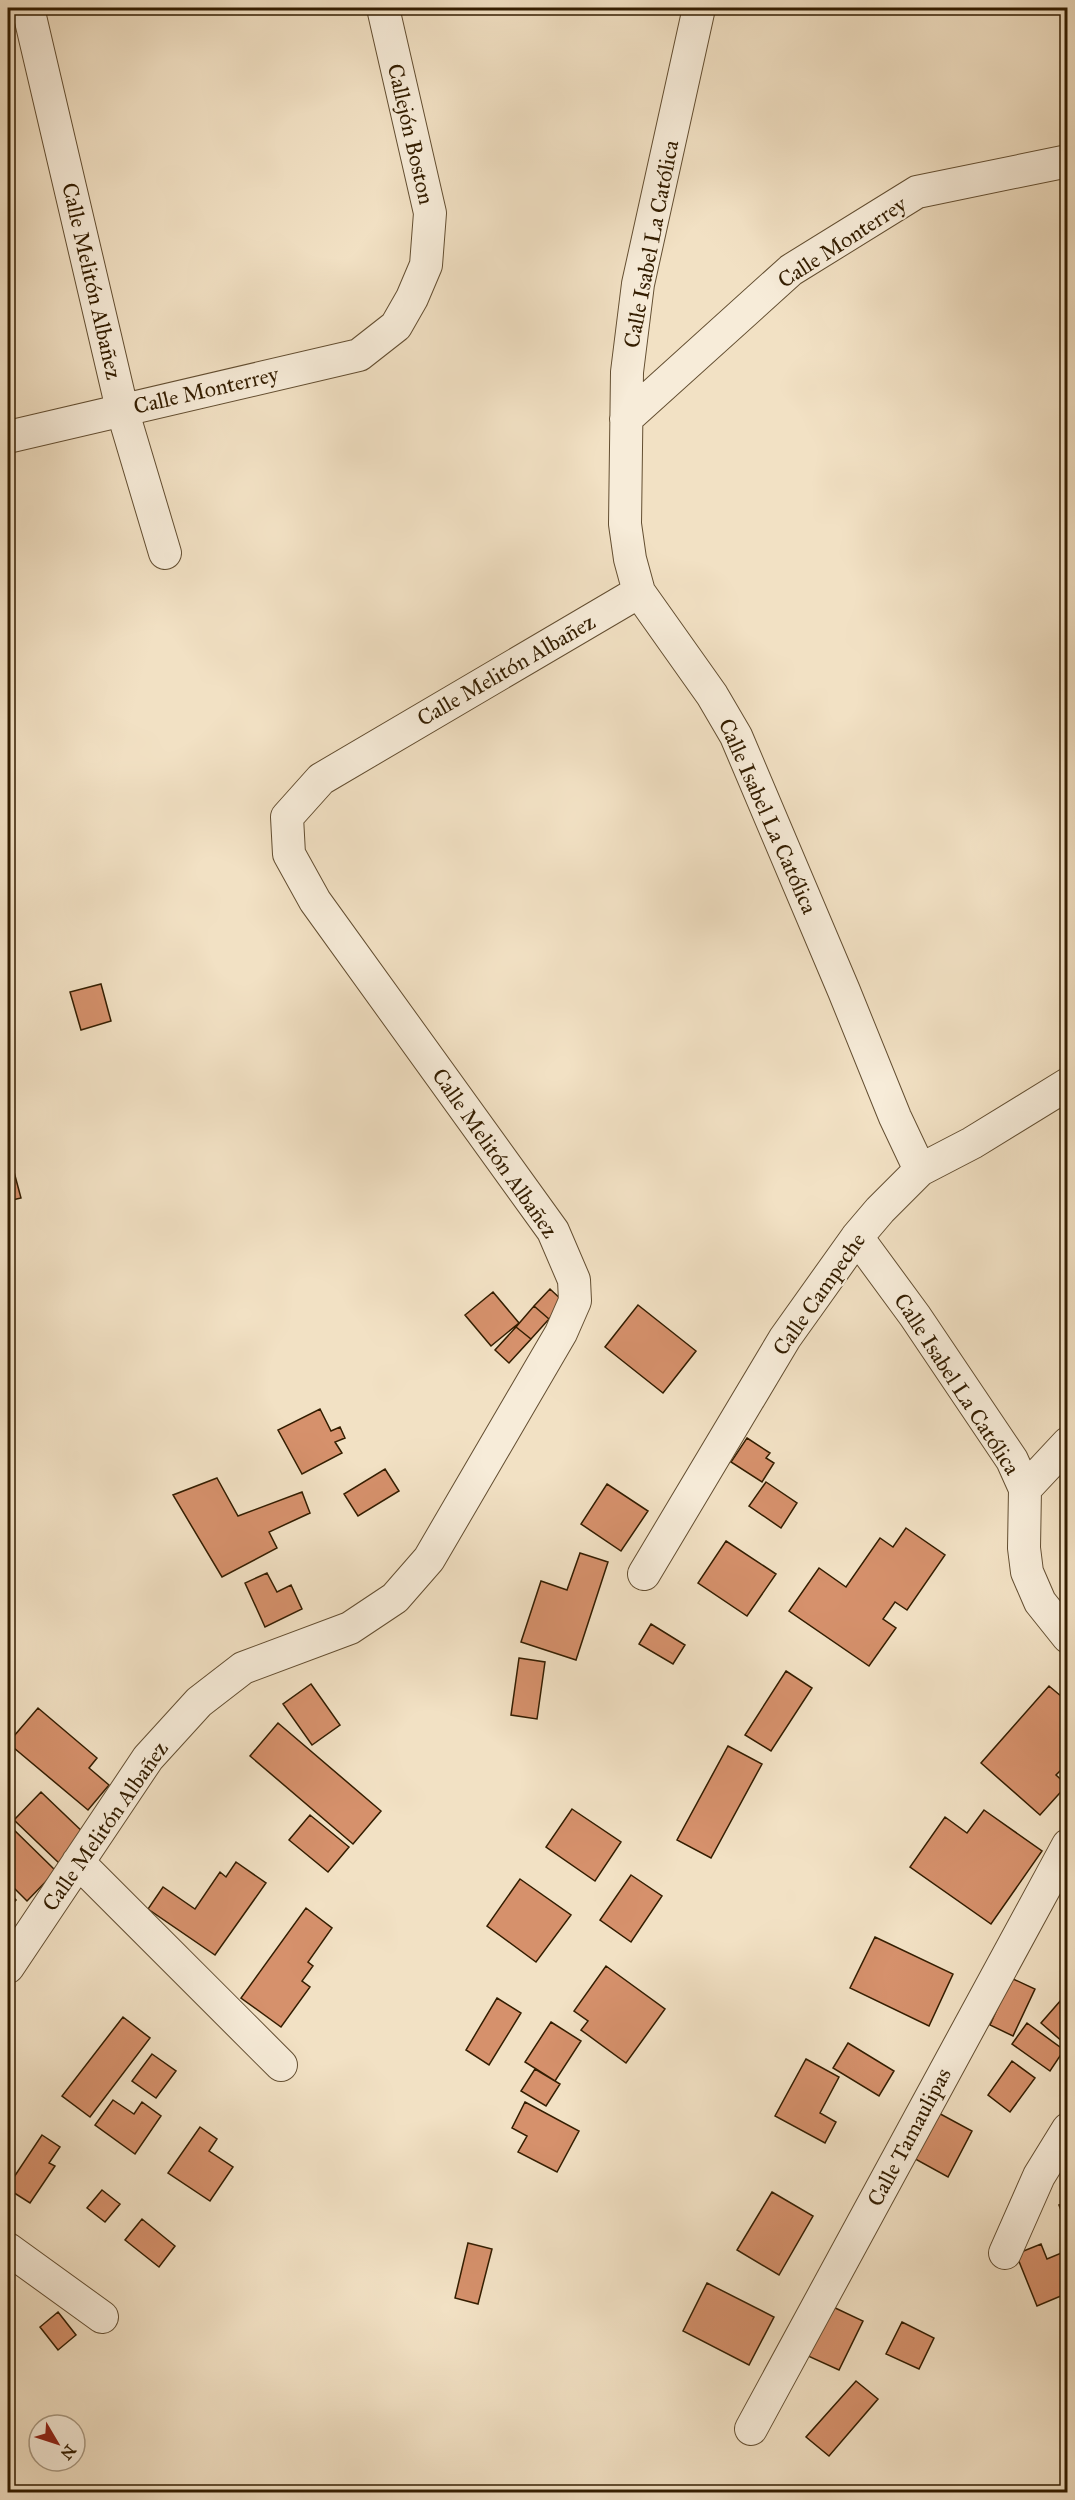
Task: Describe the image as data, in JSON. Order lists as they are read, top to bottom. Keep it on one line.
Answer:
{"streets":{"street":["Callejón Boston","Calle Monterrey","Calle Isabel La Católica","Calle Melitón Albañez","Calle Campeche","Calle Tamaulipas"]},"crossings":[["Callejón Boston","Calle Monterrey"],["Calle Monterrey","Calle Isabel La Católica"],["Calle Monterrey","Calle Melitón Albañez"],["Calle Isabel La Católica","Calle Melitón Albañez"],["Calle Isabel La Católica","Calle Campeche"]],"north":"bottom right"}
